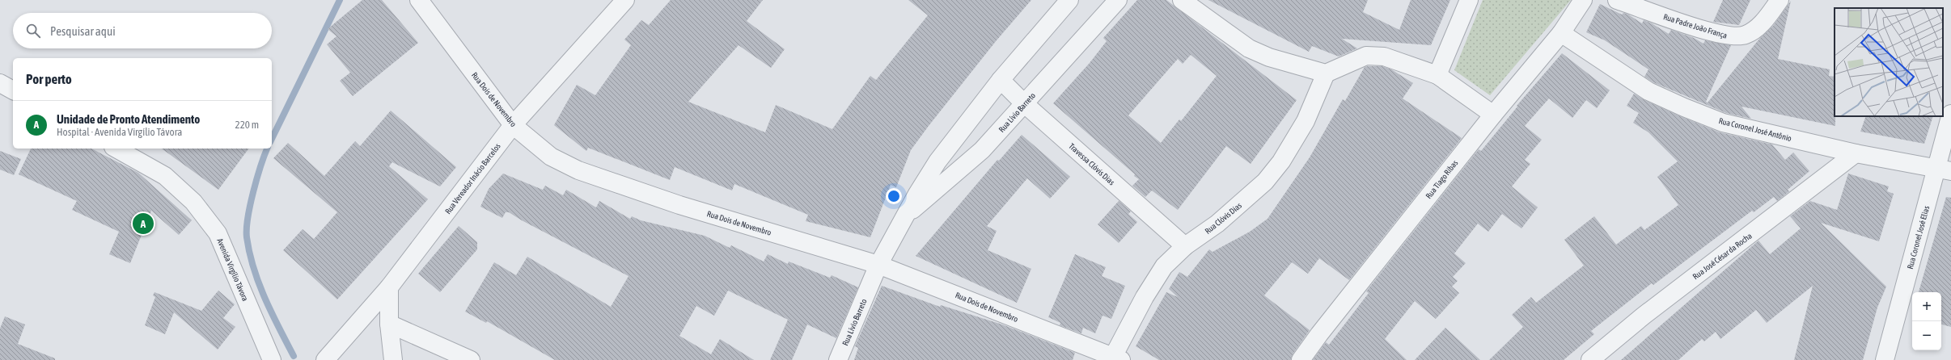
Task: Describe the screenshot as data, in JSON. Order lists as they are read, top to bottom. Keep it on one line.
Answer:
{"streets":{"street":["Rua Padre João França","Rua Dois de Novembro","Rua Lívio Barreto","Rua Coronel José Antônio","Travessa Clóvis Dias","Rua Vereador Inácio Barcelos","Rua Tiago Ribas","Rua Clóvis Dias","Rua Coronel José Elias","Rua José César da Rocha","Avenida Virgílio Távora"]},"crossings":[["Rua Dois de Novembro","Rua Lívio Barreto"],["Rua Dois de Novembro","Rua Vereador Inácio Barcelos"],["Rua Dois de Novembro","Rua Clóvis Dias"],["Rua Lívio Barreto","Travessa Clóvis Dias"],["Rua Coronel José Antônio","Rua Tiago Ribas"],["Rua Coronel José Antônio","Rua Coronel José Elias"],["Rua Coronel José Antônio","Rua José César da Rocha"],["Travessa Clóvis Dias","Rua Clóvis Dias"]],"page":{"search":"Pesquisar aqui","heading":"Por perto","list":[{"mark":"A","name":"Unidade de Pronto Atendimento","note":"Hospital · Avenida Virgílio Távora","value":"220 m"}],"pins":"A","map_buttons":["+","−"]}}
